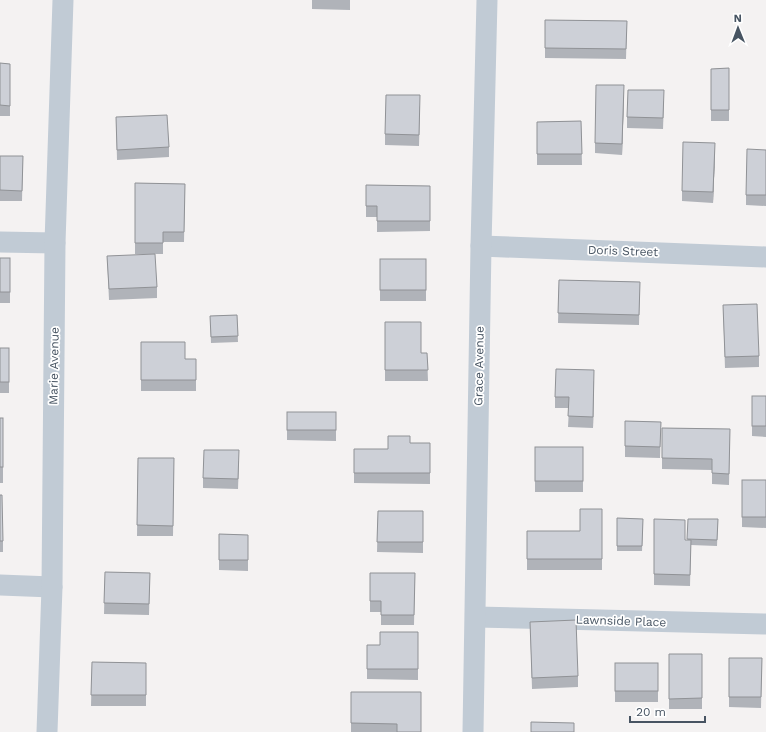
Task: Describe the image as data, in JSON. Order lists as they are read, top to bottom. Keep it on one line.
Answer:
{"streets":{"street":["Doris Street","Marie Avenue","Grace Avenue","Lawnside Place"]},"crossings":[["Doris Street","Grace Avenue"],["Grace Avenue","Lawnside Place"]],"scale_bar":"20 m","north":"top"}
